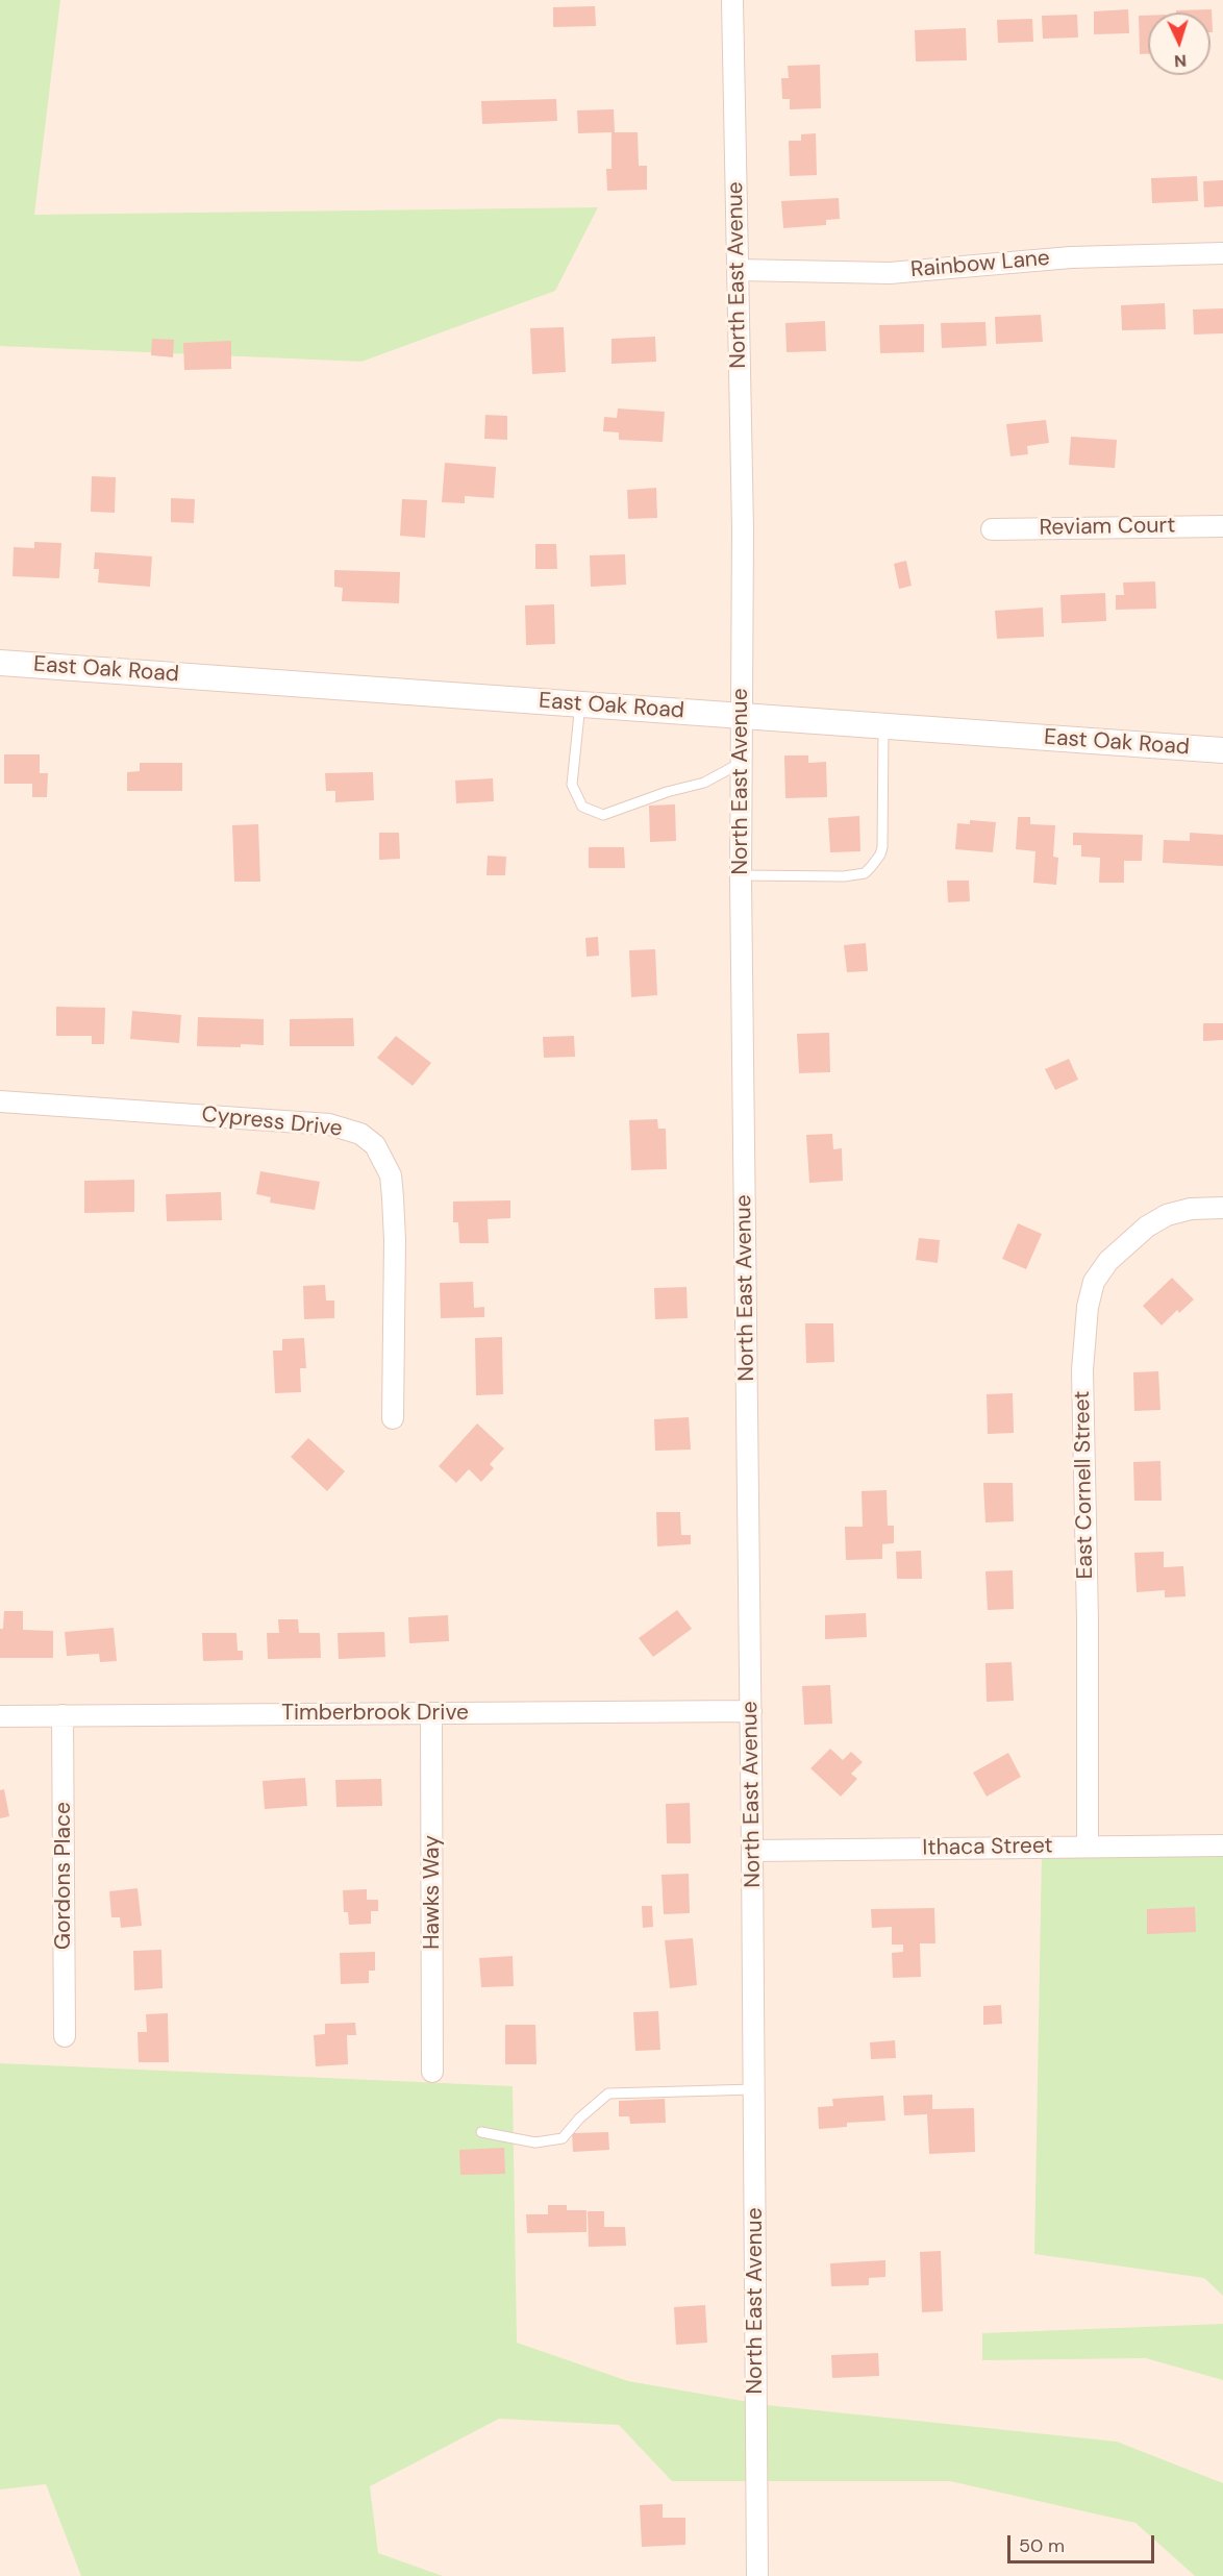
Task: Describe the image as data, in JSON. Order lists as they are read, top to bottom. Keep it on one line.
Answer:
{"streets":{"street":["Rainbow Lane","North East Avenue","Reviam Court","East Oak Road","Cypress Drive","East Cornell Street","Timberbrook Drive","Ithaca Street","Gordons Place","Hawks Way"]},"crossings":[["Rainbow Lane","North East Avenue"],["North East Avenue","East Oak Road"],["North East Avenue","Timberbrook Drive"],["North East Avenue","Ithaca Street"],["East Cornell Street","Ithaca Street"],["Timberbrook Drive","Gordons Place"],["Timberbrook Drive","Hawks Way"]],"scale_bar":"50 m","north":"bottom"}
